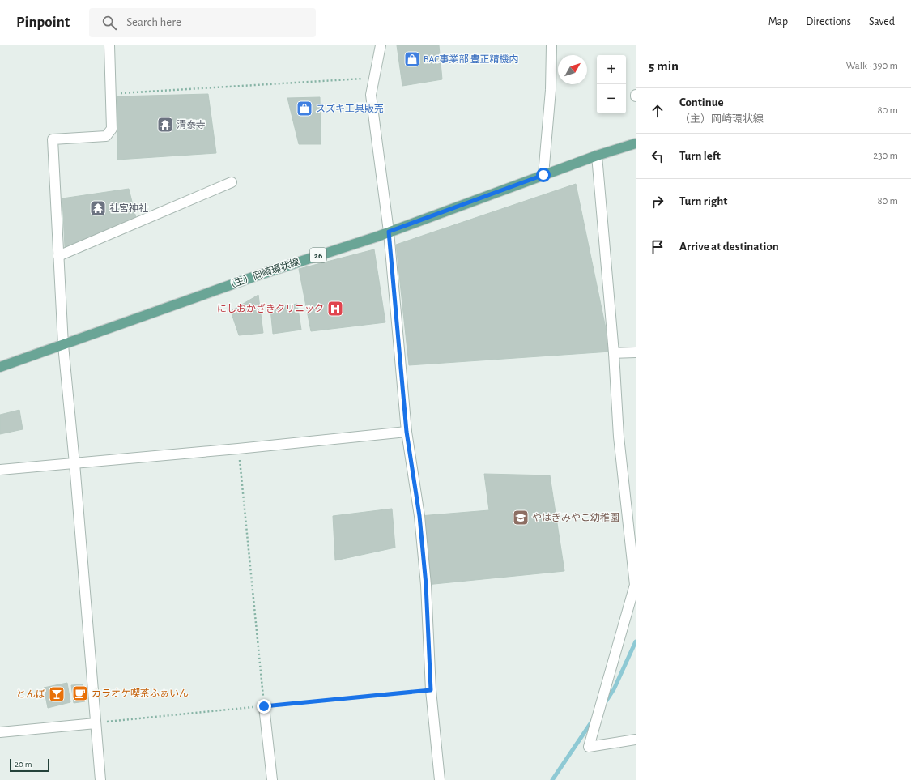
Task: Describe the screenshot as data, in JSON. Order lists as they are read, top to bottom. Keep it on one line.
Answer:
{"streets":{"main road":["26","（主）岡崎環状線"]},"places":{"shop":["BAC事業部 豊正精機内","スズキ工具販売"],"temple":["清泰寺","社宮神社"],"hospital":["にしおかざきクリニック"],"school or university":["やはぎみやこ幼稚園"],"cafe":["カラオケ喫茶ふぁいん"],"bar":["とんぼ"]},"scale_bar":"20 m","north":"top right","page":{"header":"Pinpoint","search":"Search here","nav":["Map","Directions","Saved"],"heading":["5 min","Walk · 390 m"],"map_buttons":["+","−"],"list":[["Continue","（主）岡崎環状線","80 m"],["Turn left","230 m"],["Turn right","80 m"],"Arrive at destination"],"scale":"20 m"}}
